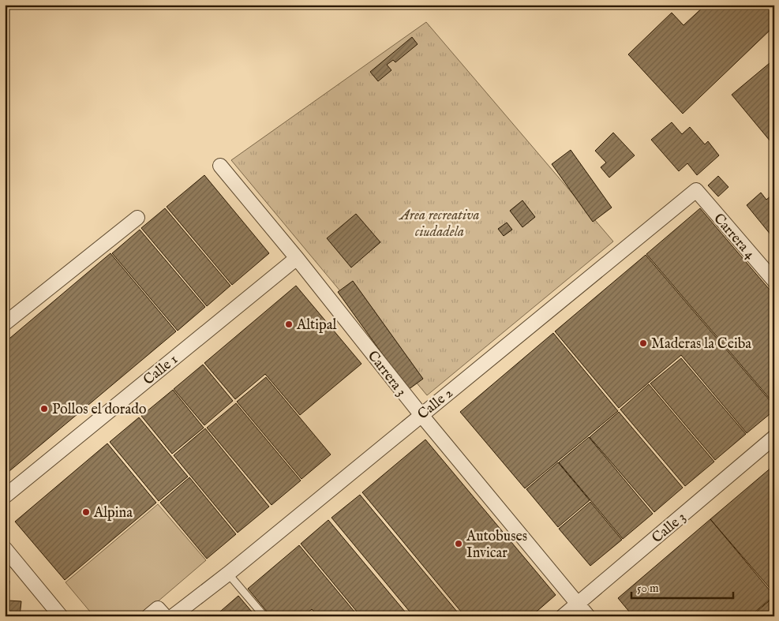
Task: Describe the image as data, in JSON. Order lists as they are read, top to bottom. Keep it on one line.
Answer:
{"streets":{"street":["Carrera 4","Calle 1","Carrera 3","Calle 2","Calle 3"]},"crossings":[["Carrera 4","Calle 2"],["Calle 1","Carrera 3"],["Carrera 3","Calle 2"],["Carrera 3","Calle 3"]],"parks":["Area recreativa ciudadela"],"places":["Altipal","Maderas la Ceiba","Pollos el dorado","Alpina","Autobuses Invicar"],"scale_bar":"50 m"}
